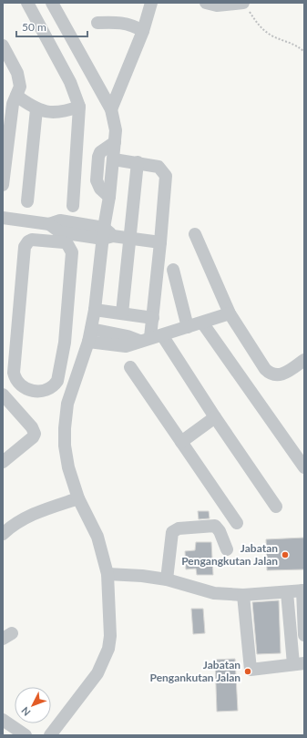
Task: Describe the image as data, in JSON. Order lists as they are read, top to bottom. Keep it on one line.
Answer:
{"places":["Jabatan Pengangkutan Jalan","Jabatan Pengankutan Jalan"],"scale_bar":"50 m","north":"bottom left"}
